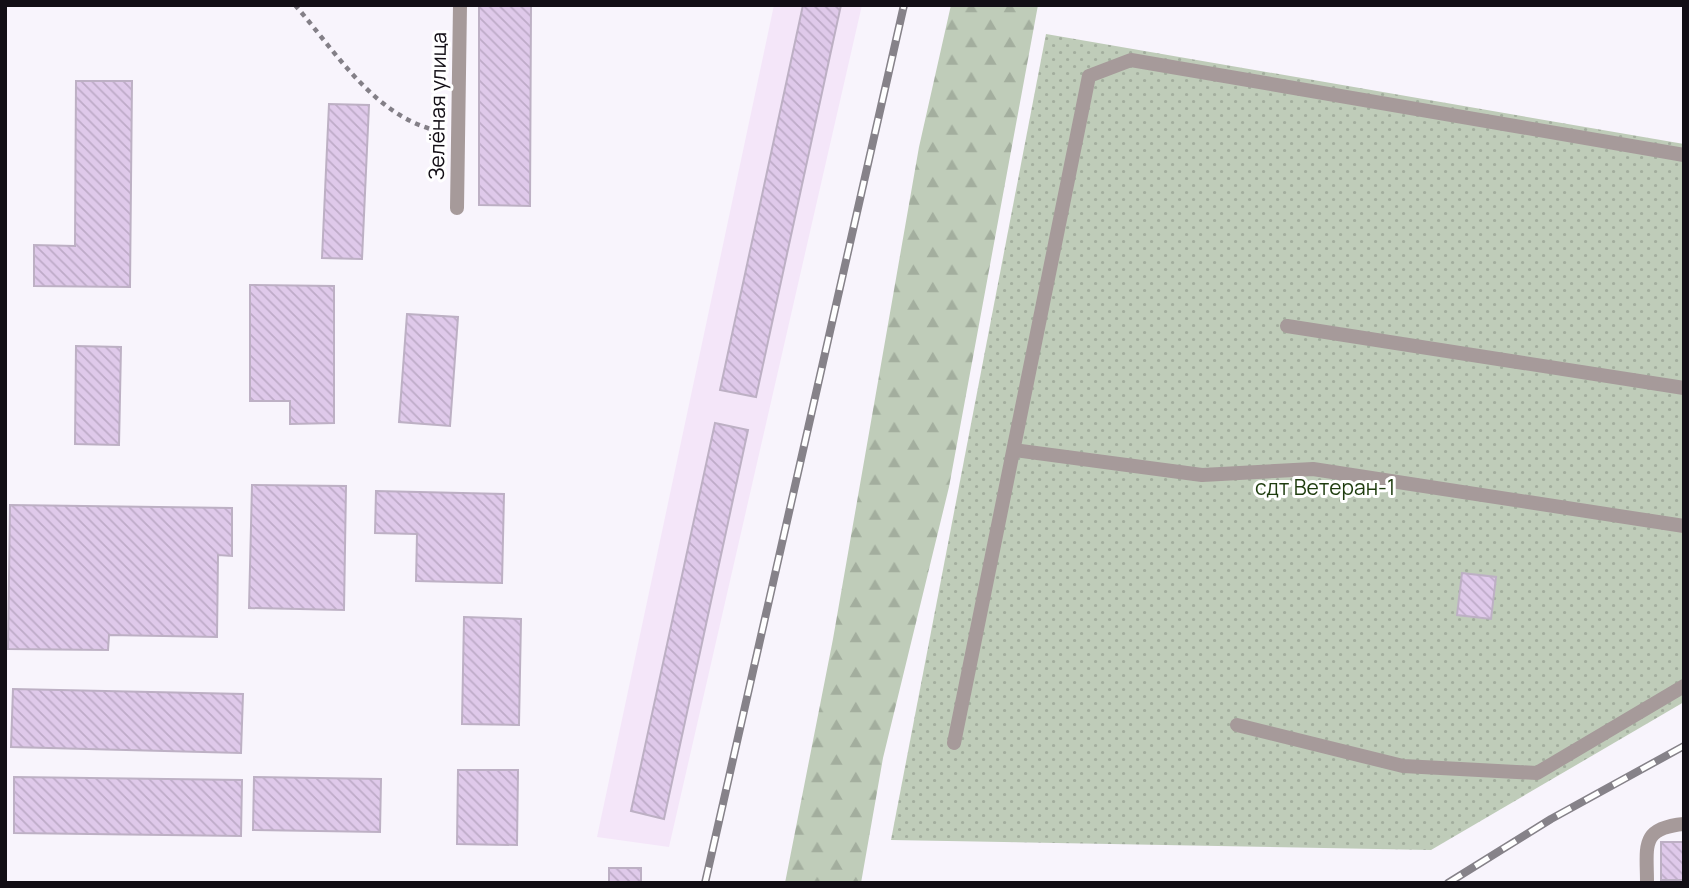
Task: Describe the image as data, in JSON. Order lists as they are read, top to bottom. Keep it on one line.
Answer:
{"streets":{"lane":["Зелёная улица"]},"parks":["сдт Ветеран-1"]}
